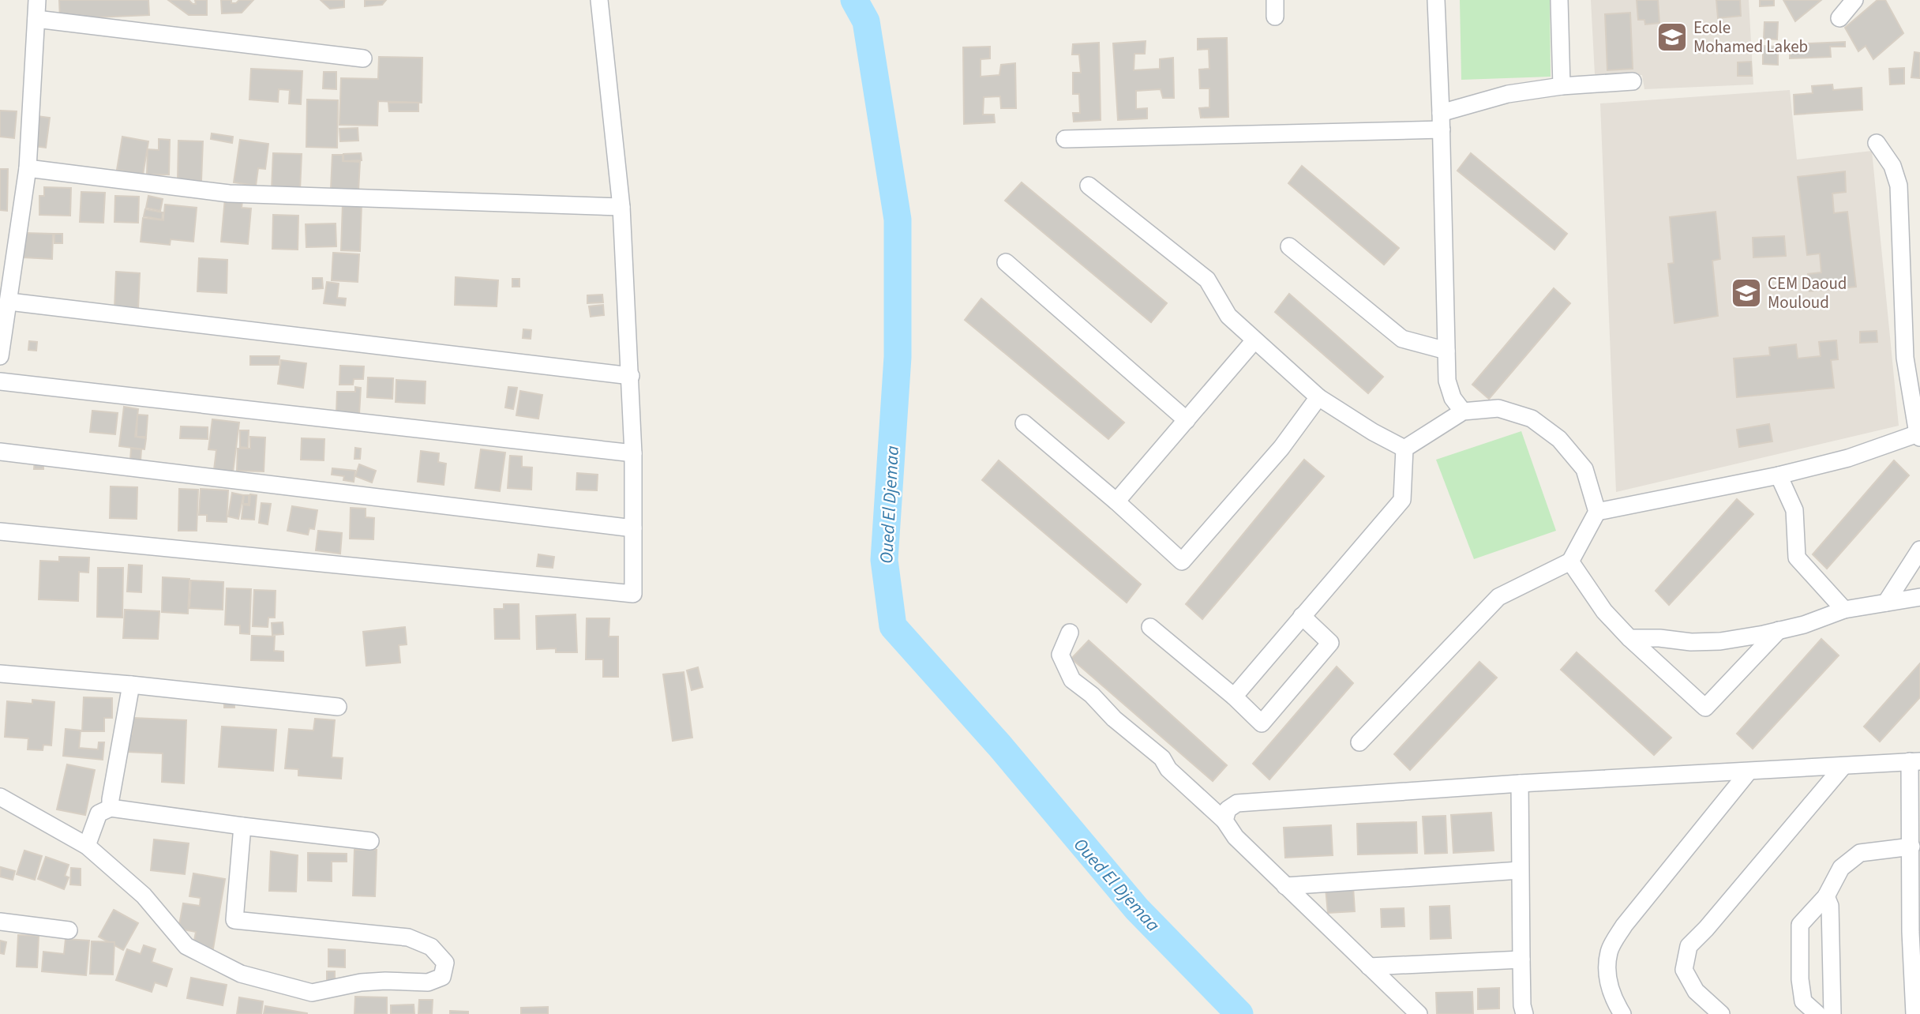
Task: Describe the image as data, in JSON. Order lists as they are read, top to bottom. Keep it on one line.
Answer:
{"water":["Oued El Djemaa"],"places":{"school or university":["Ecole Mohamed Lakeb","CEM Daoud Mouloud"]}}
